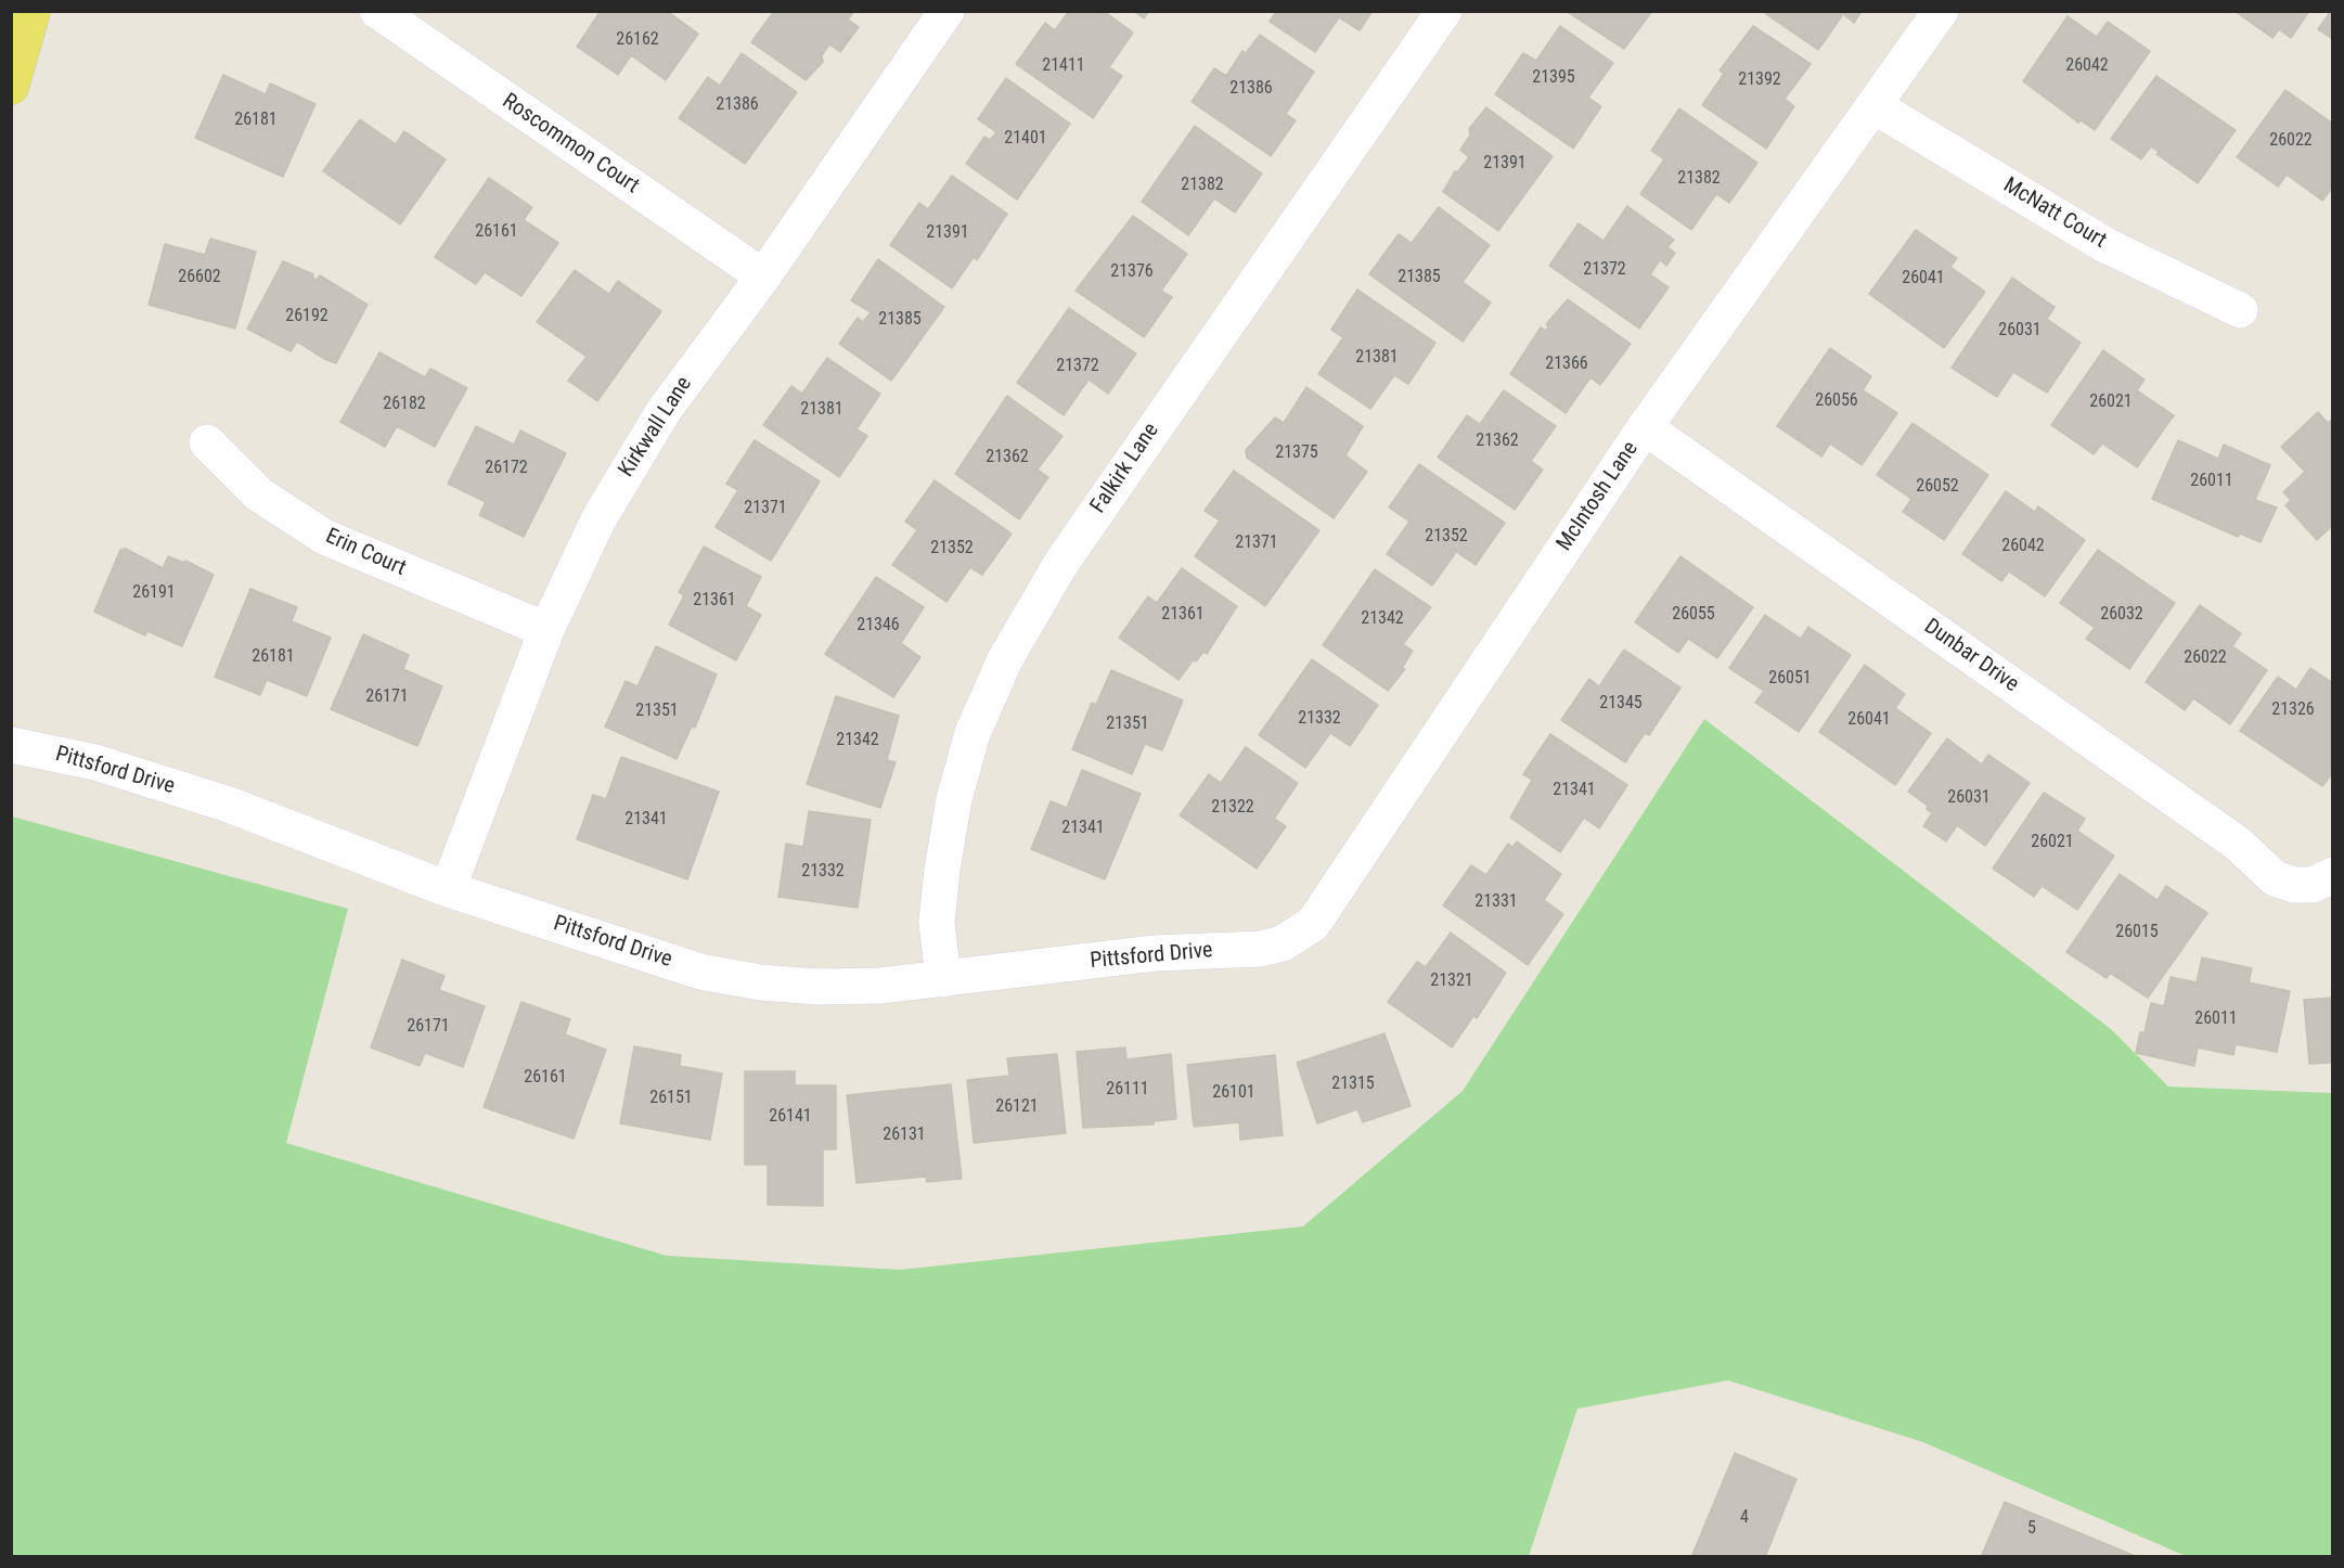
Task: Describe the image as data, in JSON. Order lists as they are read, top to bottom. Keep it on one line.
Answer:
{"streets":{"street":["Roscommon Court","McNatt Court","Kirkwall Lane","Falkirk Lane","McIntosh Lane","Erin Court","Dunbar Drive","Pittsford Drive"]},"crossings":[["Roscommon Court","Kirkwall Lane"],["McNatt Court","McIntosh Lane"],["Kirkwall Lane","Erin Court"],["Kirkwall Lane","Pittsford Drive"],["Falkirk Lane","Pittsford Drive"],["McIntosh Lane","Dunbar Drive"],["McIntosh Lane","Pittsford Drive"]],"house_numbers":["26162","21411","26042","21395","21392","21386","21386","26181","21401","26022","21391","21382","21382","26161","21391","21372","21376","26602","21385","26041","26192","21385","26031","21381","21366","21372","26056","26021","26182","21381","21362","21375","21362","26172","26011","26052","21371","21352","21371","26042","21352","26191","21361","21361","26055","26032","21342","21346","26181","26022","26051","26171","21345","21326","21351","21332","26041","21351","21342","21341","26031","21322","21341","21341","26021","21332","21331","26015","21321","26011","26171","26161","21315","26111","26101","26151","26121","26141","26131","4","5"]}
